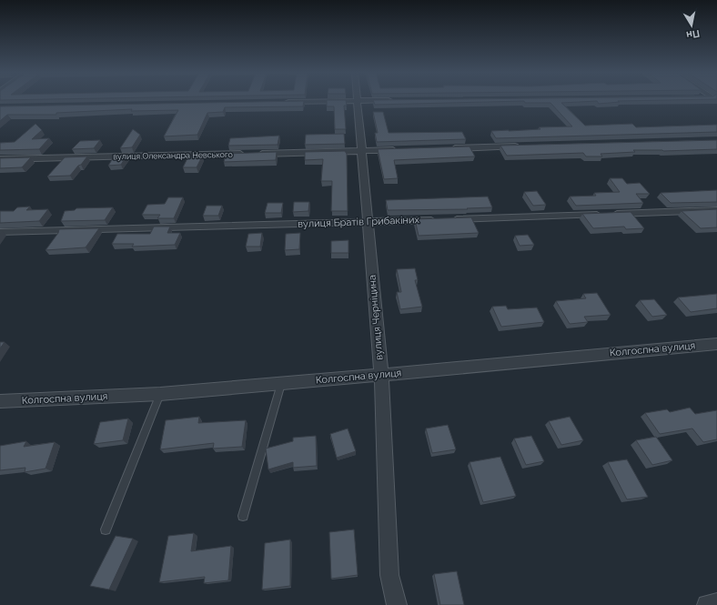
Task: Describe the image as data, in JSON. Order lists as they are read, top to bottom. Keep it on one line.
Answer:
{"streets":{"street":["вулиця Олександра Невського","вулиця Братів Грибакіних","вулиця Черніцина","Колгоспна вулиця"]},"crossings":[["вулиця Олександра Невського","вулиця Черніцина"],["вулиця Братів Грибакіних","вулиця Черніцина"],["вулиця Черніцина","Колгоспна вулиця"]],"north":"bottom"}
